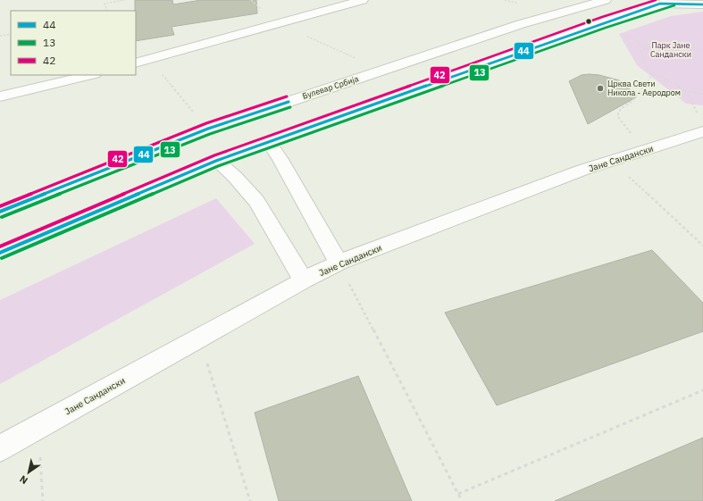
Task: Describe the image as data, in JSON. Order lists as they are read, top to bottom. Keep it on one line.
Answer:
{"streets":{"street":["Булевар Србија","Јане Сандански"]},"parks":["Парк Јане Сандански"],"places":["Црква Свети Никола - Аеродром"],"lines":["transit line 42","transit line 44","transit line 13"],"legend":["44","13","42"],"north":"bottom left"}
